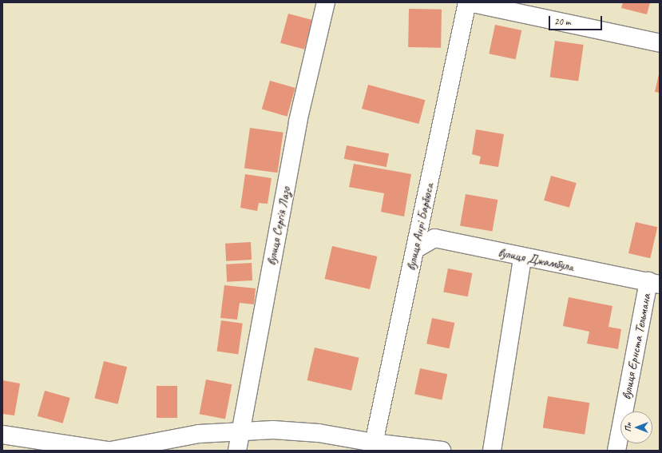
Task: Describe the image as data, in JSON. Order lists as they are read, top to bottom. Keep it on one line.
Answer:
{"streets":{"street":["вулиця Сергія Лазо","вулиця Анрі Барбюса","вулиця Джамбула","вулиця Ернста Тельмана"]},"crossings":[["вулиця Анрі Барбюса","вулиця Джамбула"],["вулиця Джамбула","вулиця Ернста Тельмана"]],"scale_bar":"20 m","north":"left"}
